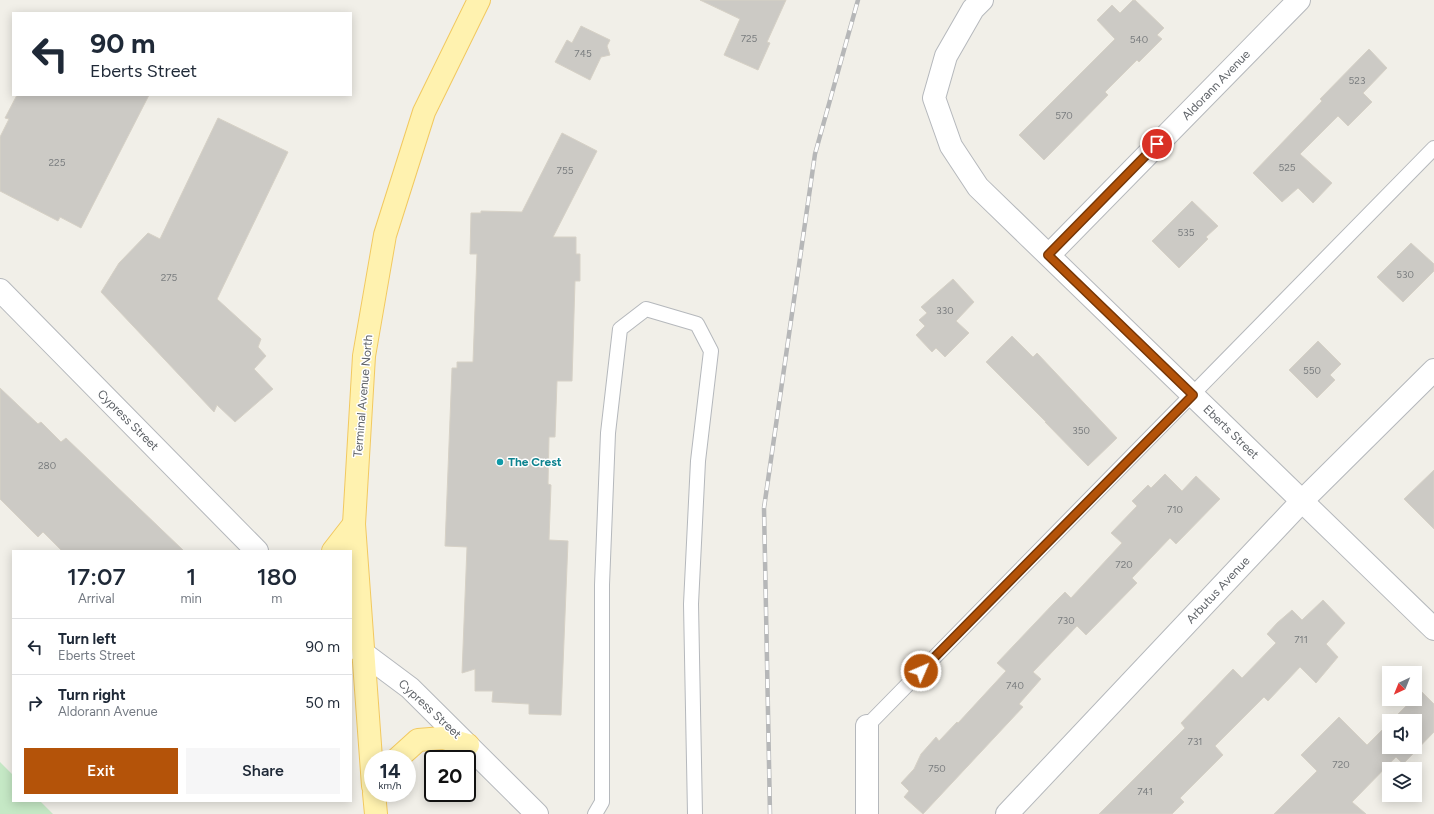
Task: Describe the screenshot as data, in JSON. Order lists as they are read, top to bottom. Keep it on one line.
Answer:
{"streets":{"main road":["Terminal Avenue North"],"street":["Aldorann Avenue","Cypress Street","Eberts Street","Arbutus Avenue"]},"crossings":[["Aldorann Avenue","Eberts Street"],["Terminal Avenue North","Cypress Street"],["Eberts Street","Arbutus Avenue"]],"places":["The Crest"],"house_numbers":["725","540","745","523","570","225","525","755","535","530","275","330","550","350","280","710","720","730","711","740","731","720","750","741"],"north":"bottom left","page":{"turn":["90 m","Eberts Street"],"eta":["17:07","Arrival","1","min","180","m"],"list":[{"name":"Turn left","note":"Eberts Street","value":"90 m"},{"name":"Turn right","note":"Aldorann Avenue","value":"50 m"}],"buttons":["Exit","Share"],"speed":"14 km/h","limit":"20"}}
